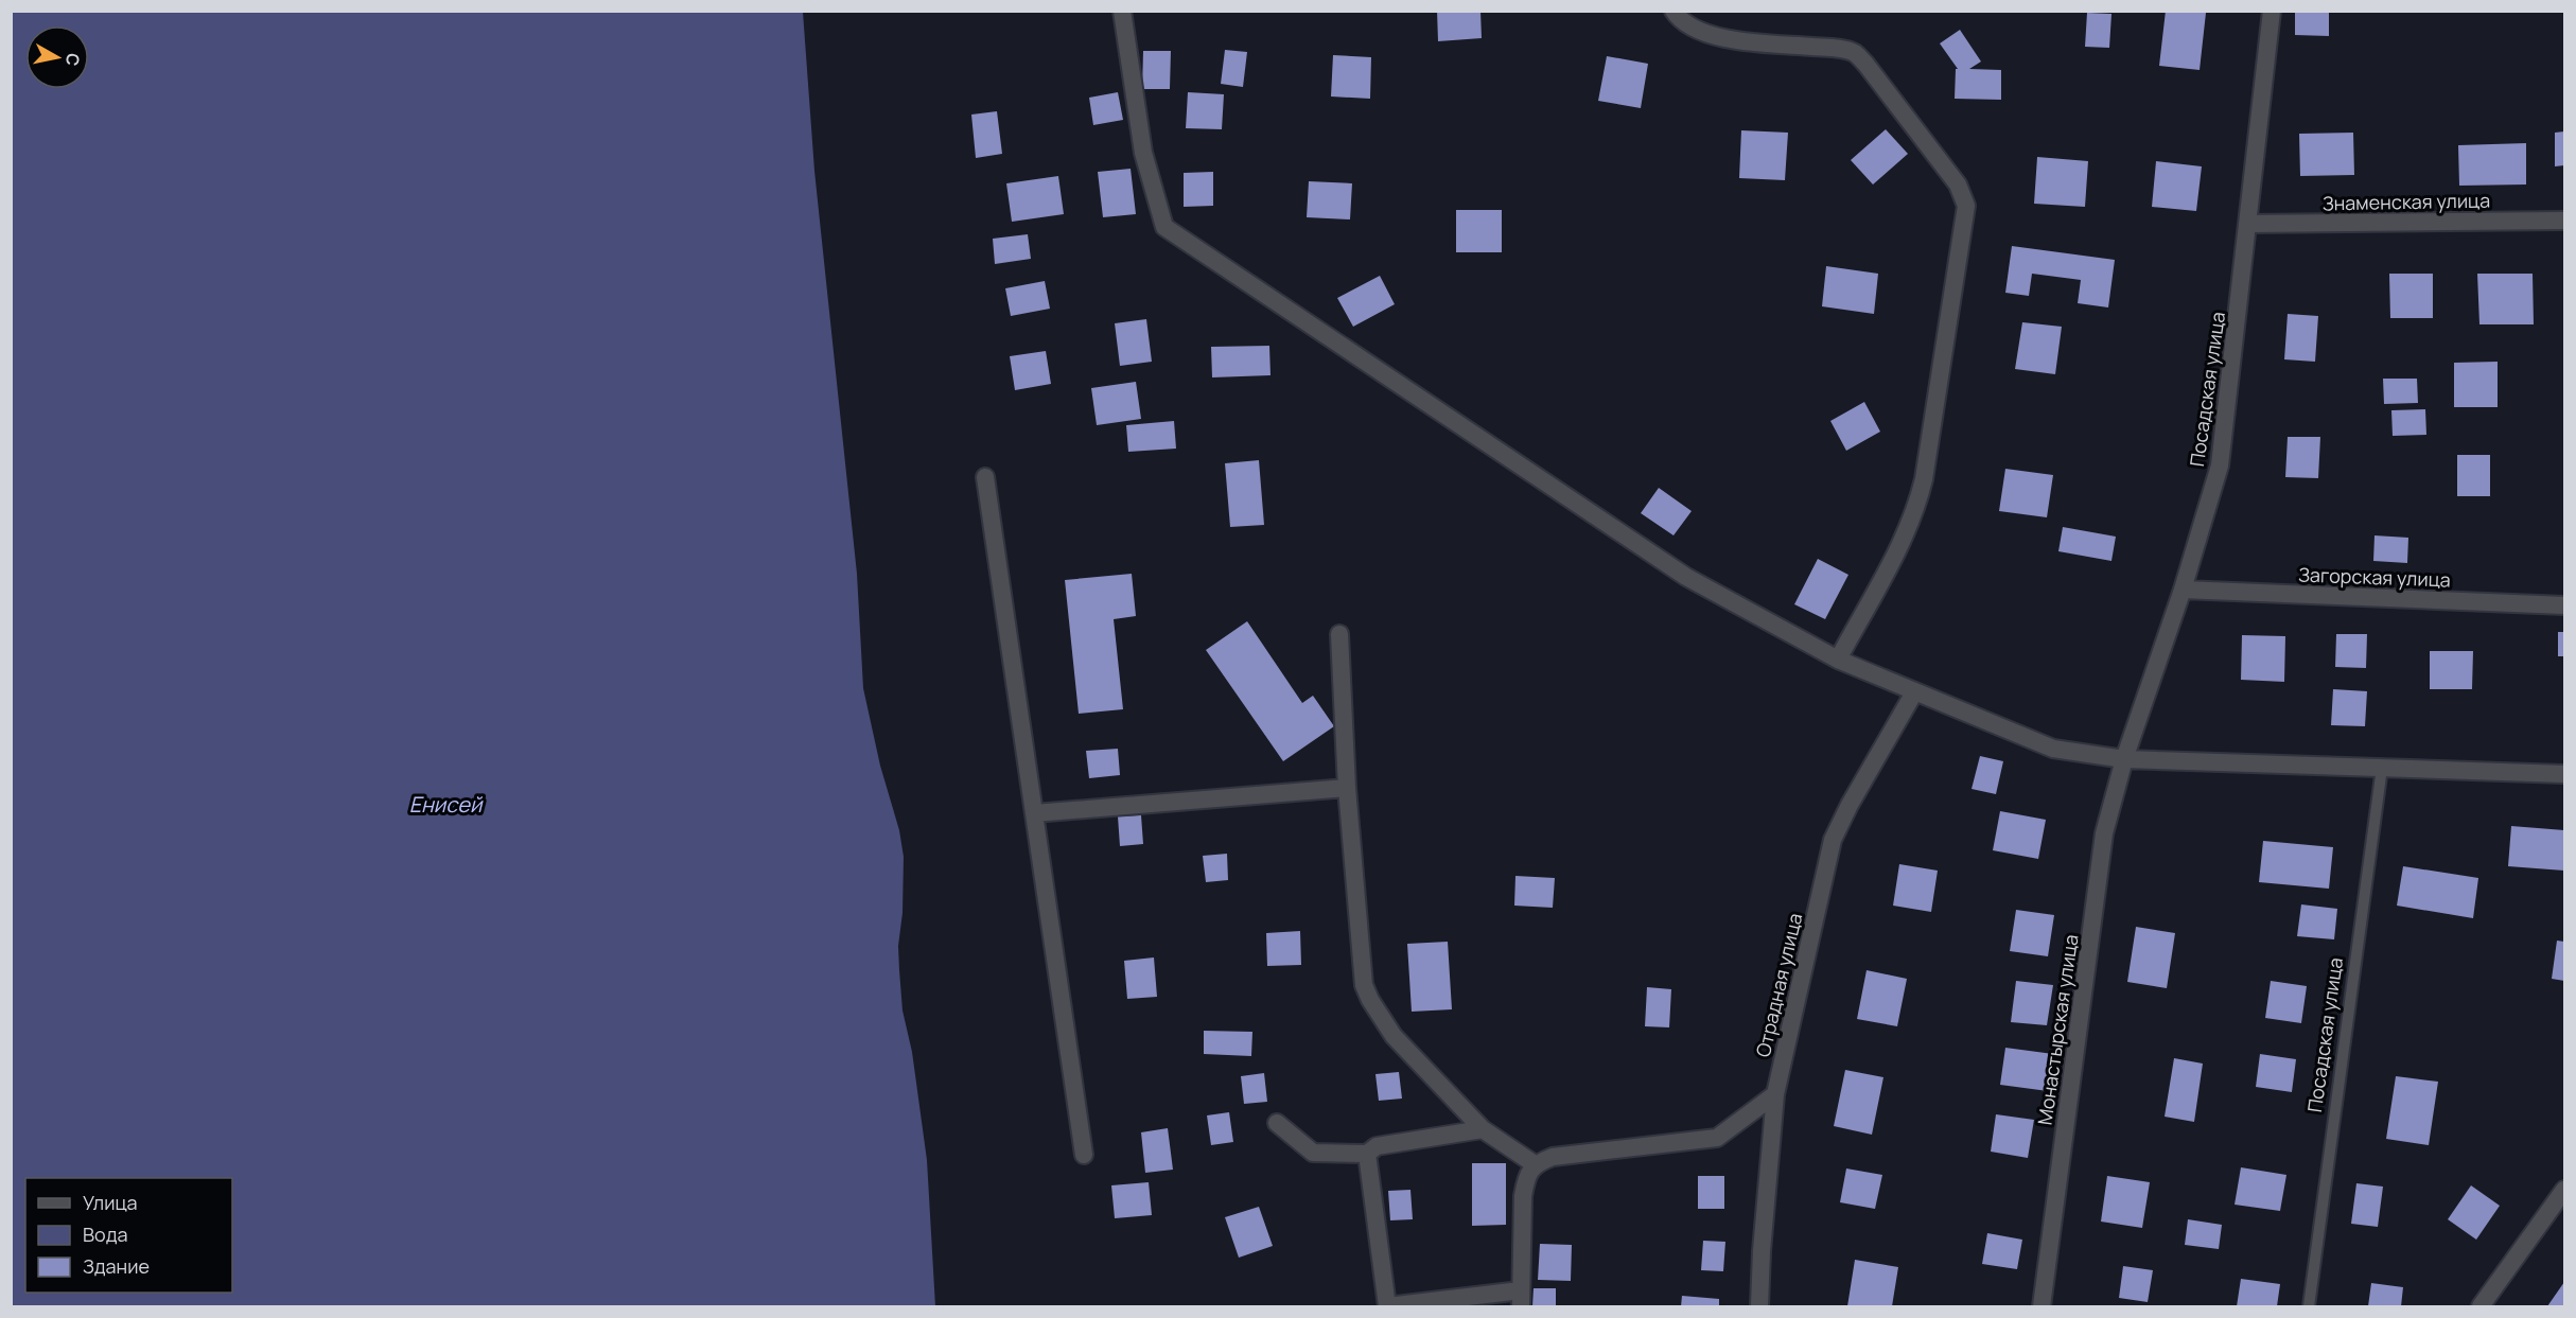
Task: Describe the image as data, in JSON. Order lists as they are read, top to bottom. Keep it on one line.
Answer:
{"streets":{"street":["Знаменская улица","Посадская улица","Загорская улица","Отрадная улица","Монастырская улица"]},"crossings":[["Знаменская улица","Посадская улица"],["Посадская улица","Загорская улица"],["Посадская улица","Монастырская улица"]],"water":["Енисей"],"legend":["Улица","Вода","Здание"],"north":"right"}
